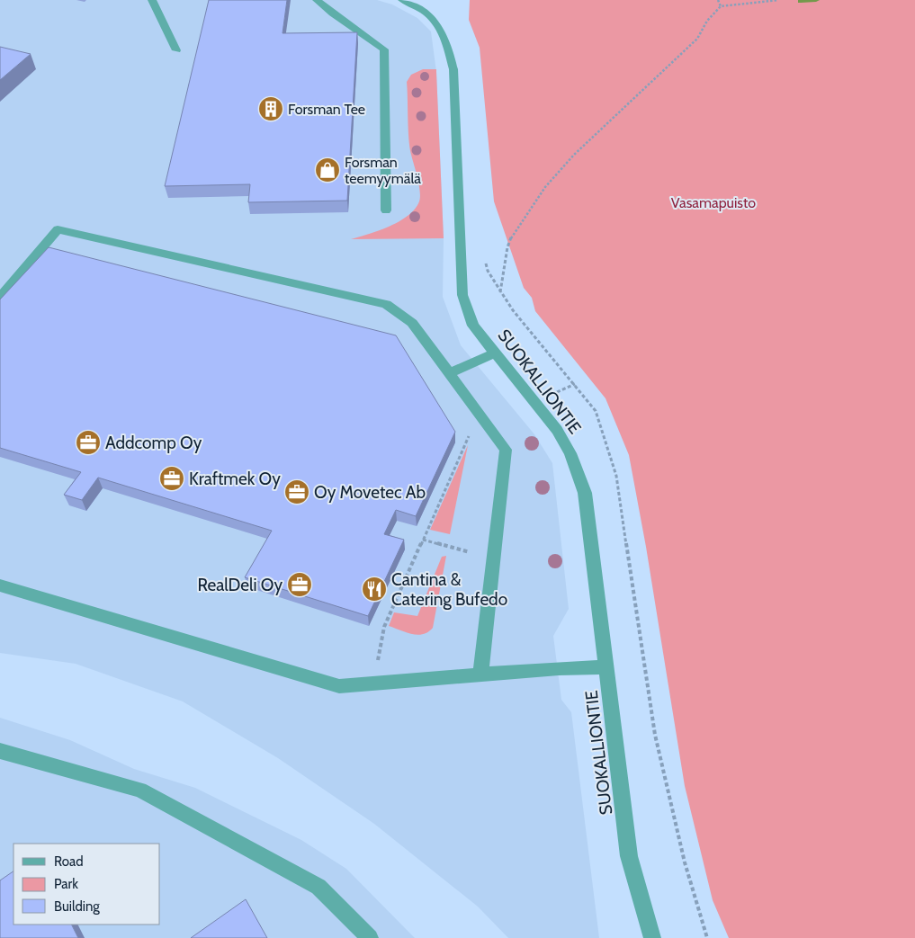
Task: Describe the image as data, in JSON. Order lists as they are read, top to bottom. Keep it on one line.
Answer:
{"streets":{"street":["SUOKALLIONTIE"]},"parks":["Vasamapuisto"],"places":{"building":["Forsman Tee"],"shop":["Forsman teemyymälä"],"office":["Addcomp Oy","Kraftmek Oy","Oy Movetec Ab","RealDeli Oy"],"restaurant":["Cantina & Catering Bufedo"]},"legend":["Road","Park","Building"]}
